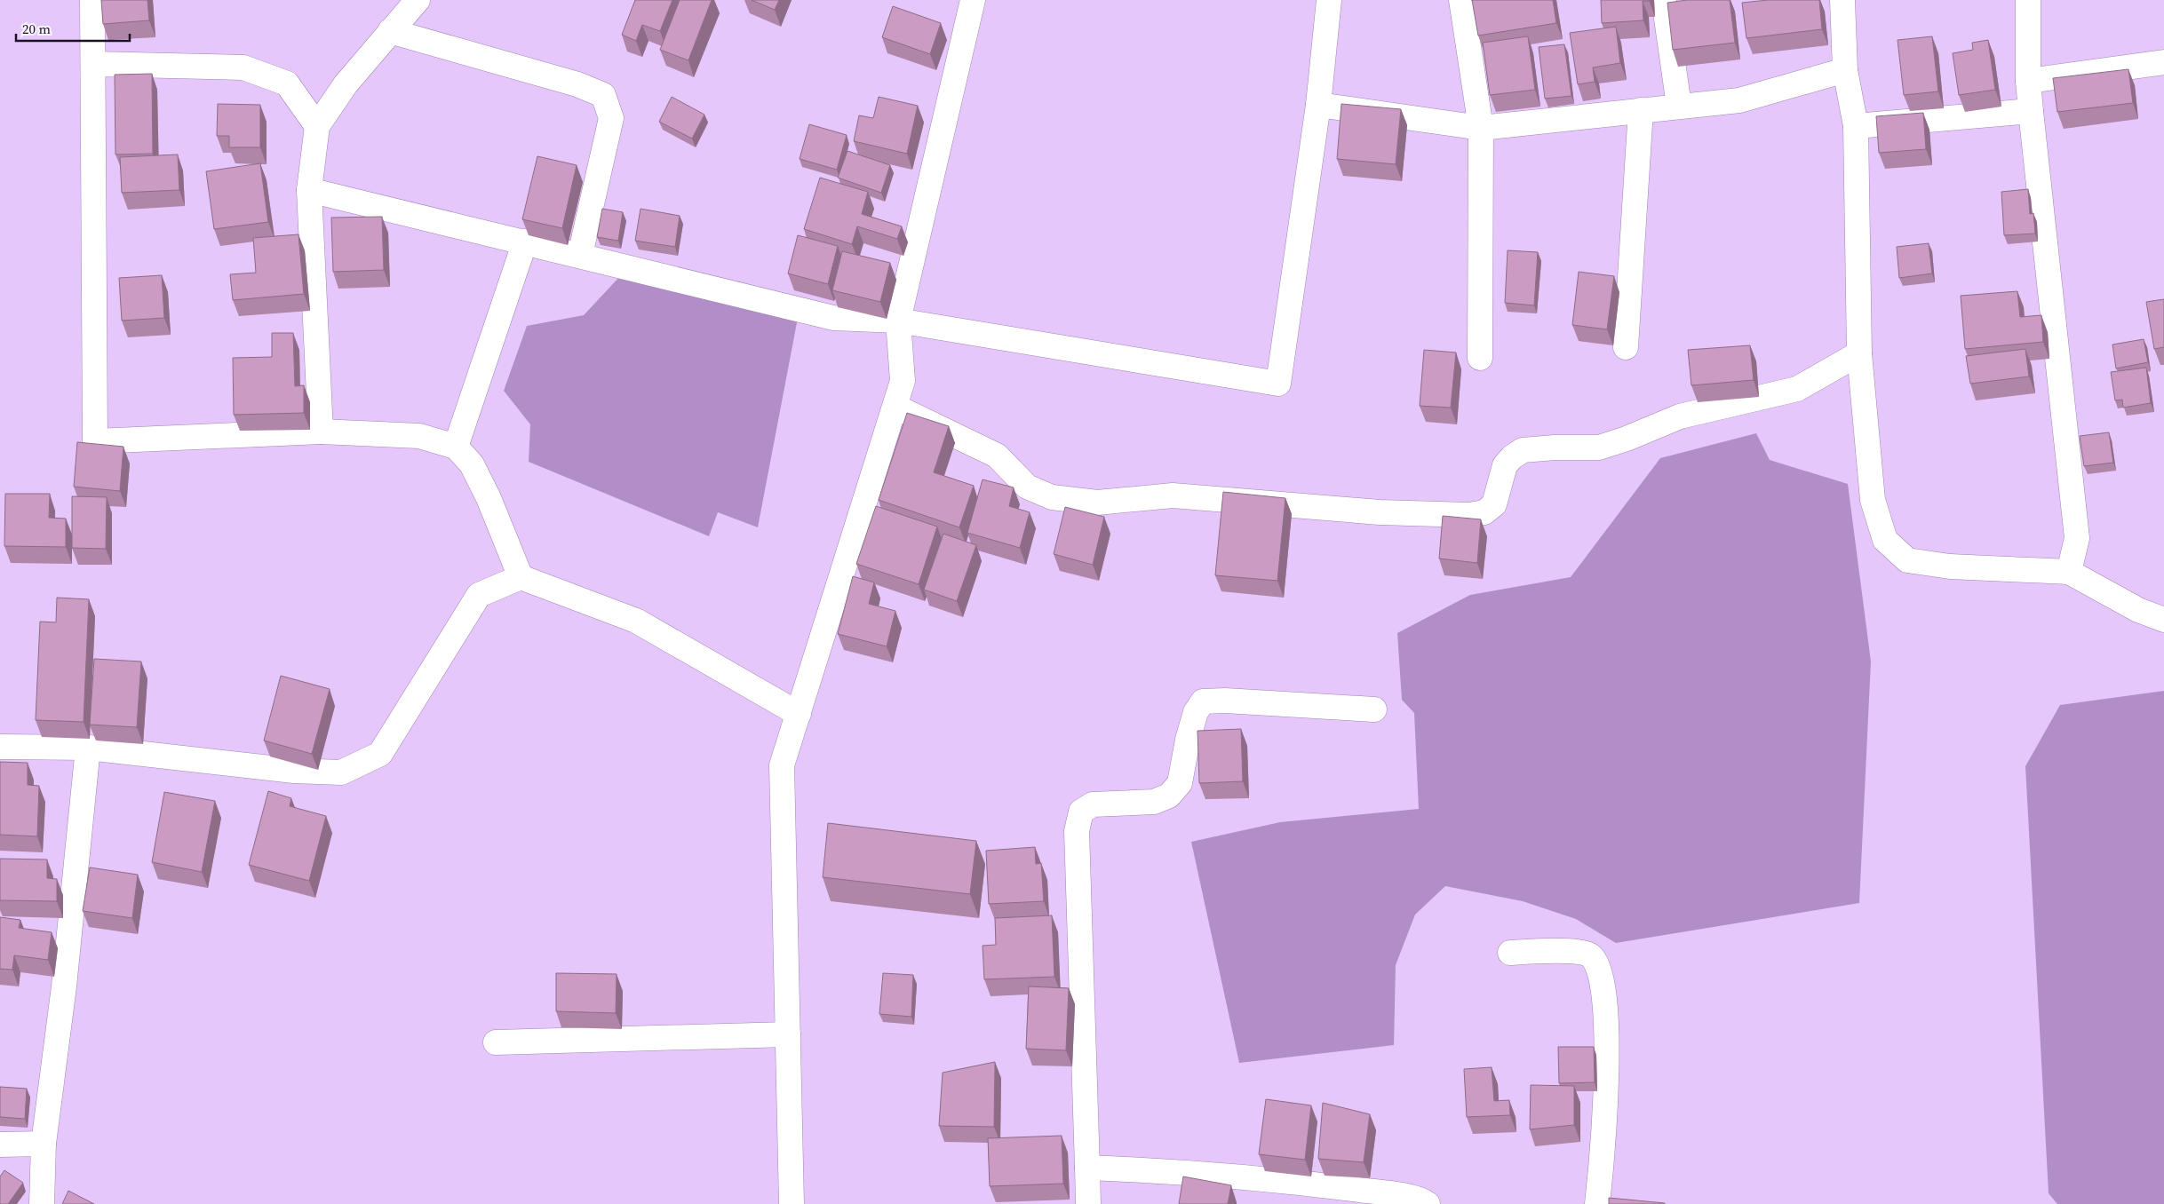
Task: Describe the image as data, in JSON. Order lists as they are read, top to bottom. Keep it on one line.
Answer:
{"scale_bar":"20 m"}
